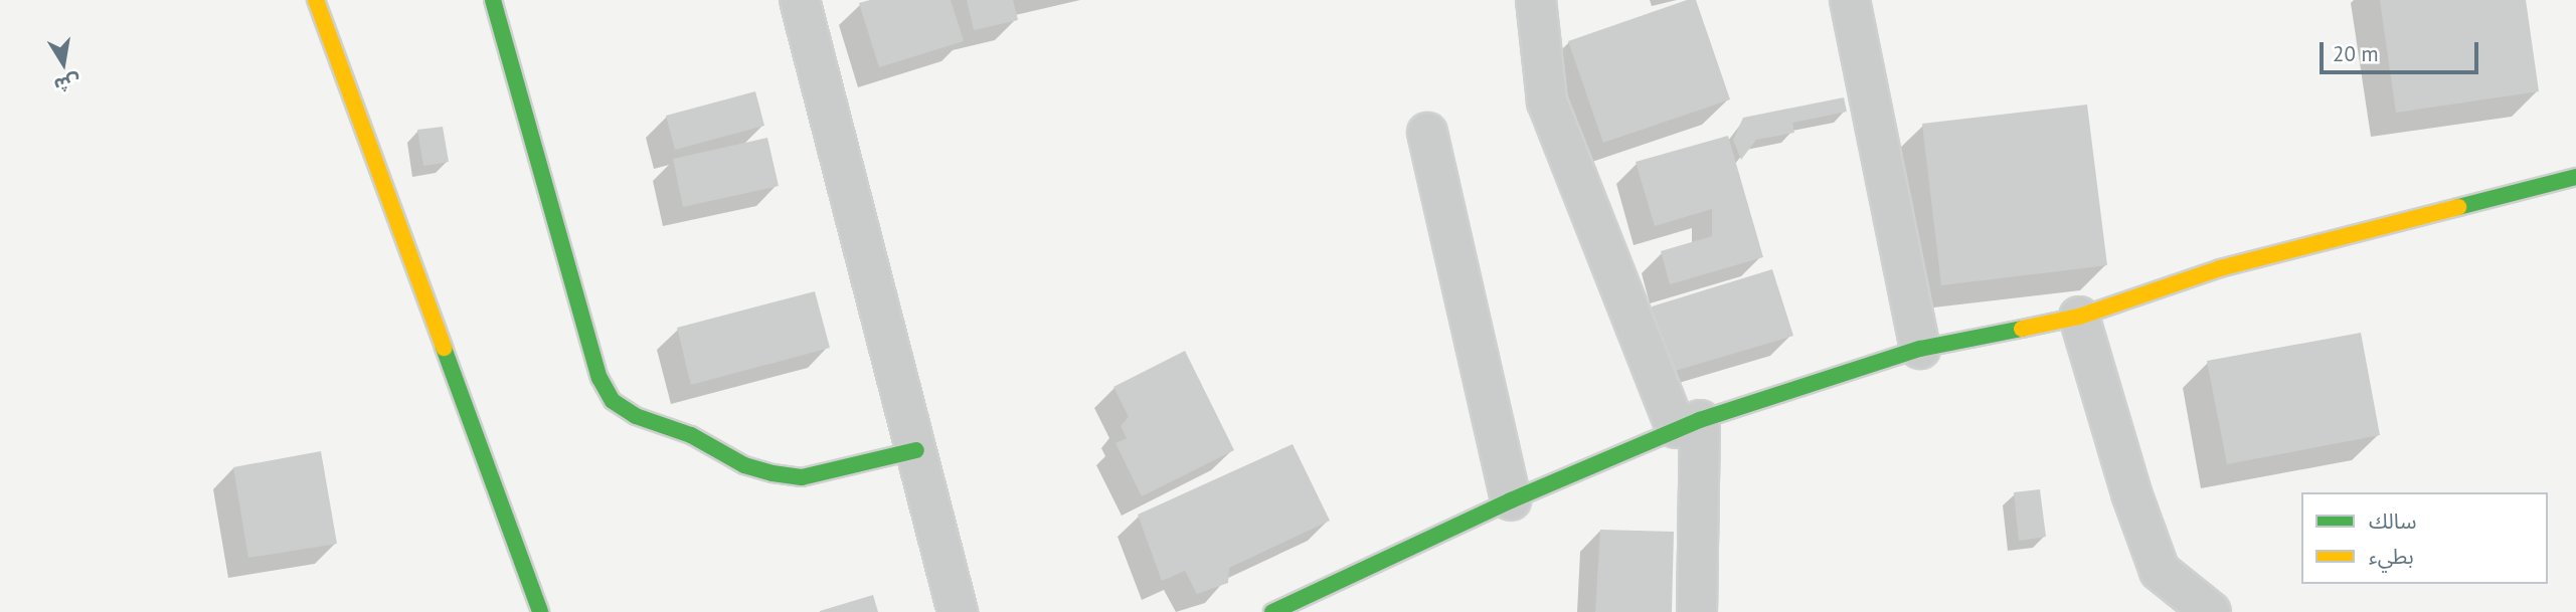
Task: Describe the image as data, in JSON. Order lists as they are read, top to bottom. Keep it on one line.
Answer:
{"legend":["سالك","بطيء"],"scale_bar":"20 m","north":"bottom"}
